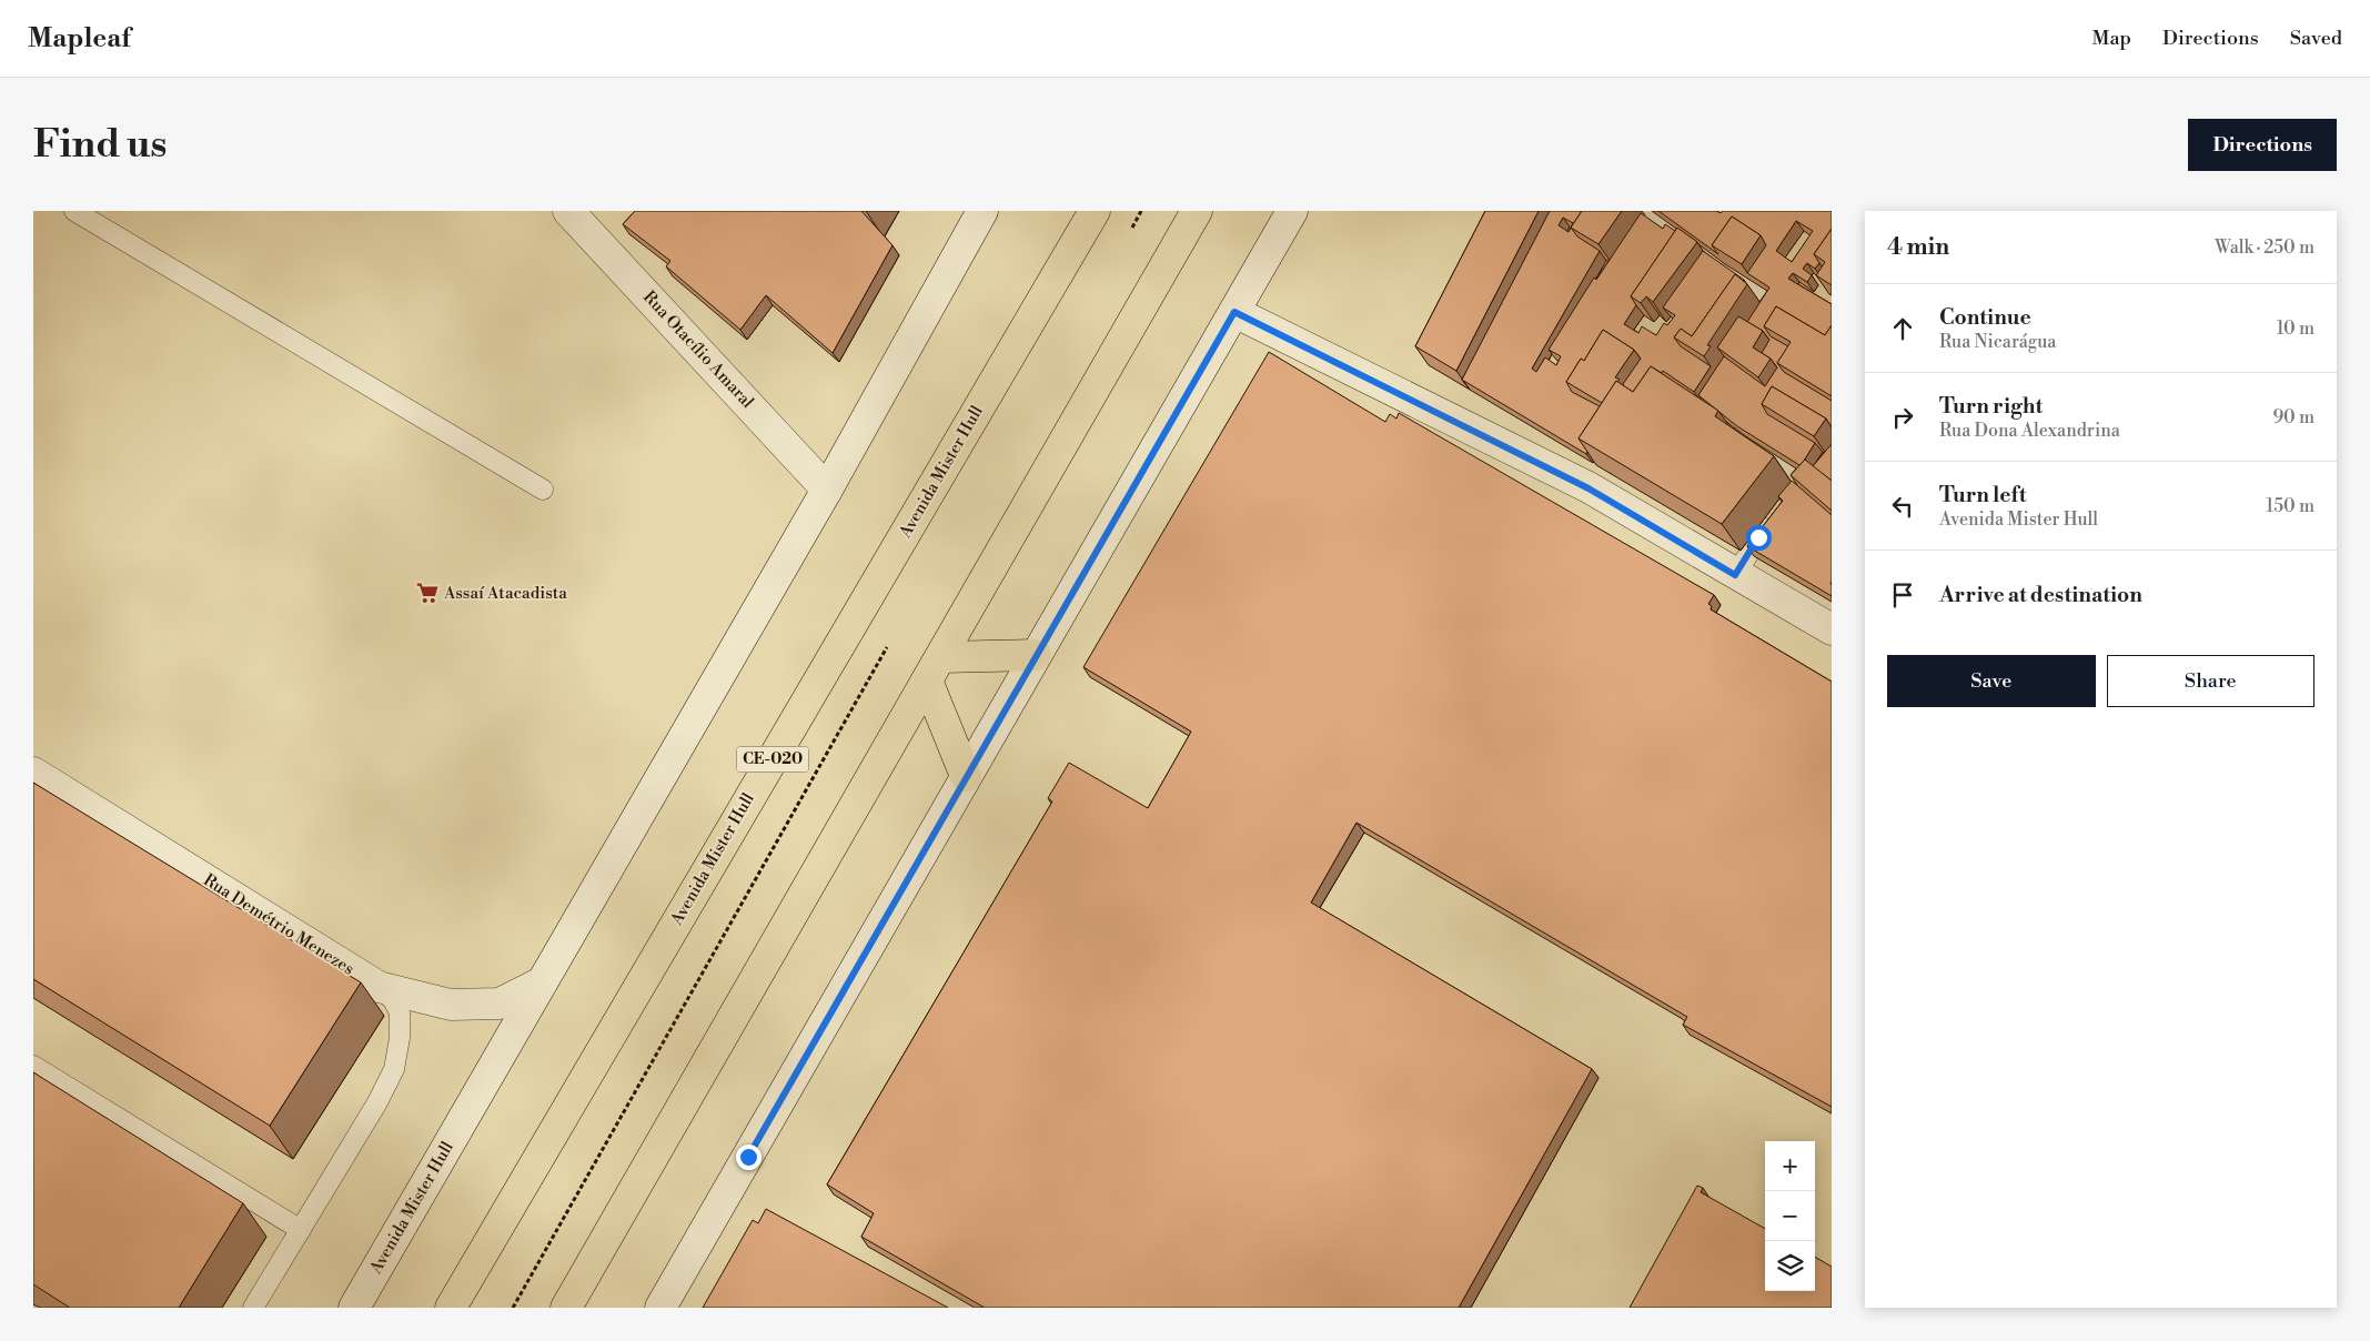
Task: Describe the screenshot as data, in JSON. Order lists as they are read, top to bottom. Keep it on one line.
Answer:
{"streets":{"highway":["Avenida Mister Hull","CE-020"],"main road":["Rua Otacílio Amaral","Rua Demétrio Menezes"]},"crossings":[["Rua Otacílio Amaral","Avenida Mister Hull"],["Avenida Mister Hull","Rua Demétrio Menezes"]],"places":{"supermarket":["Assaí Atacadista"]},"page":{"header":"Mapleaf","nav":["Map","Directions","Saved"],"buttons":["Directions",["Save","Share"]],"title":"Find us","heading":["4 min","Walk · 250 m"],"list":[["Continue","Rua Nicarágua","10 m"],["Turn right","Rua Dona Alexandrina","90 m"],["Turn left","Avenida Mister Hull","150 m"],"Arrive at destination"],"map_buttons":["+","−"]}}
